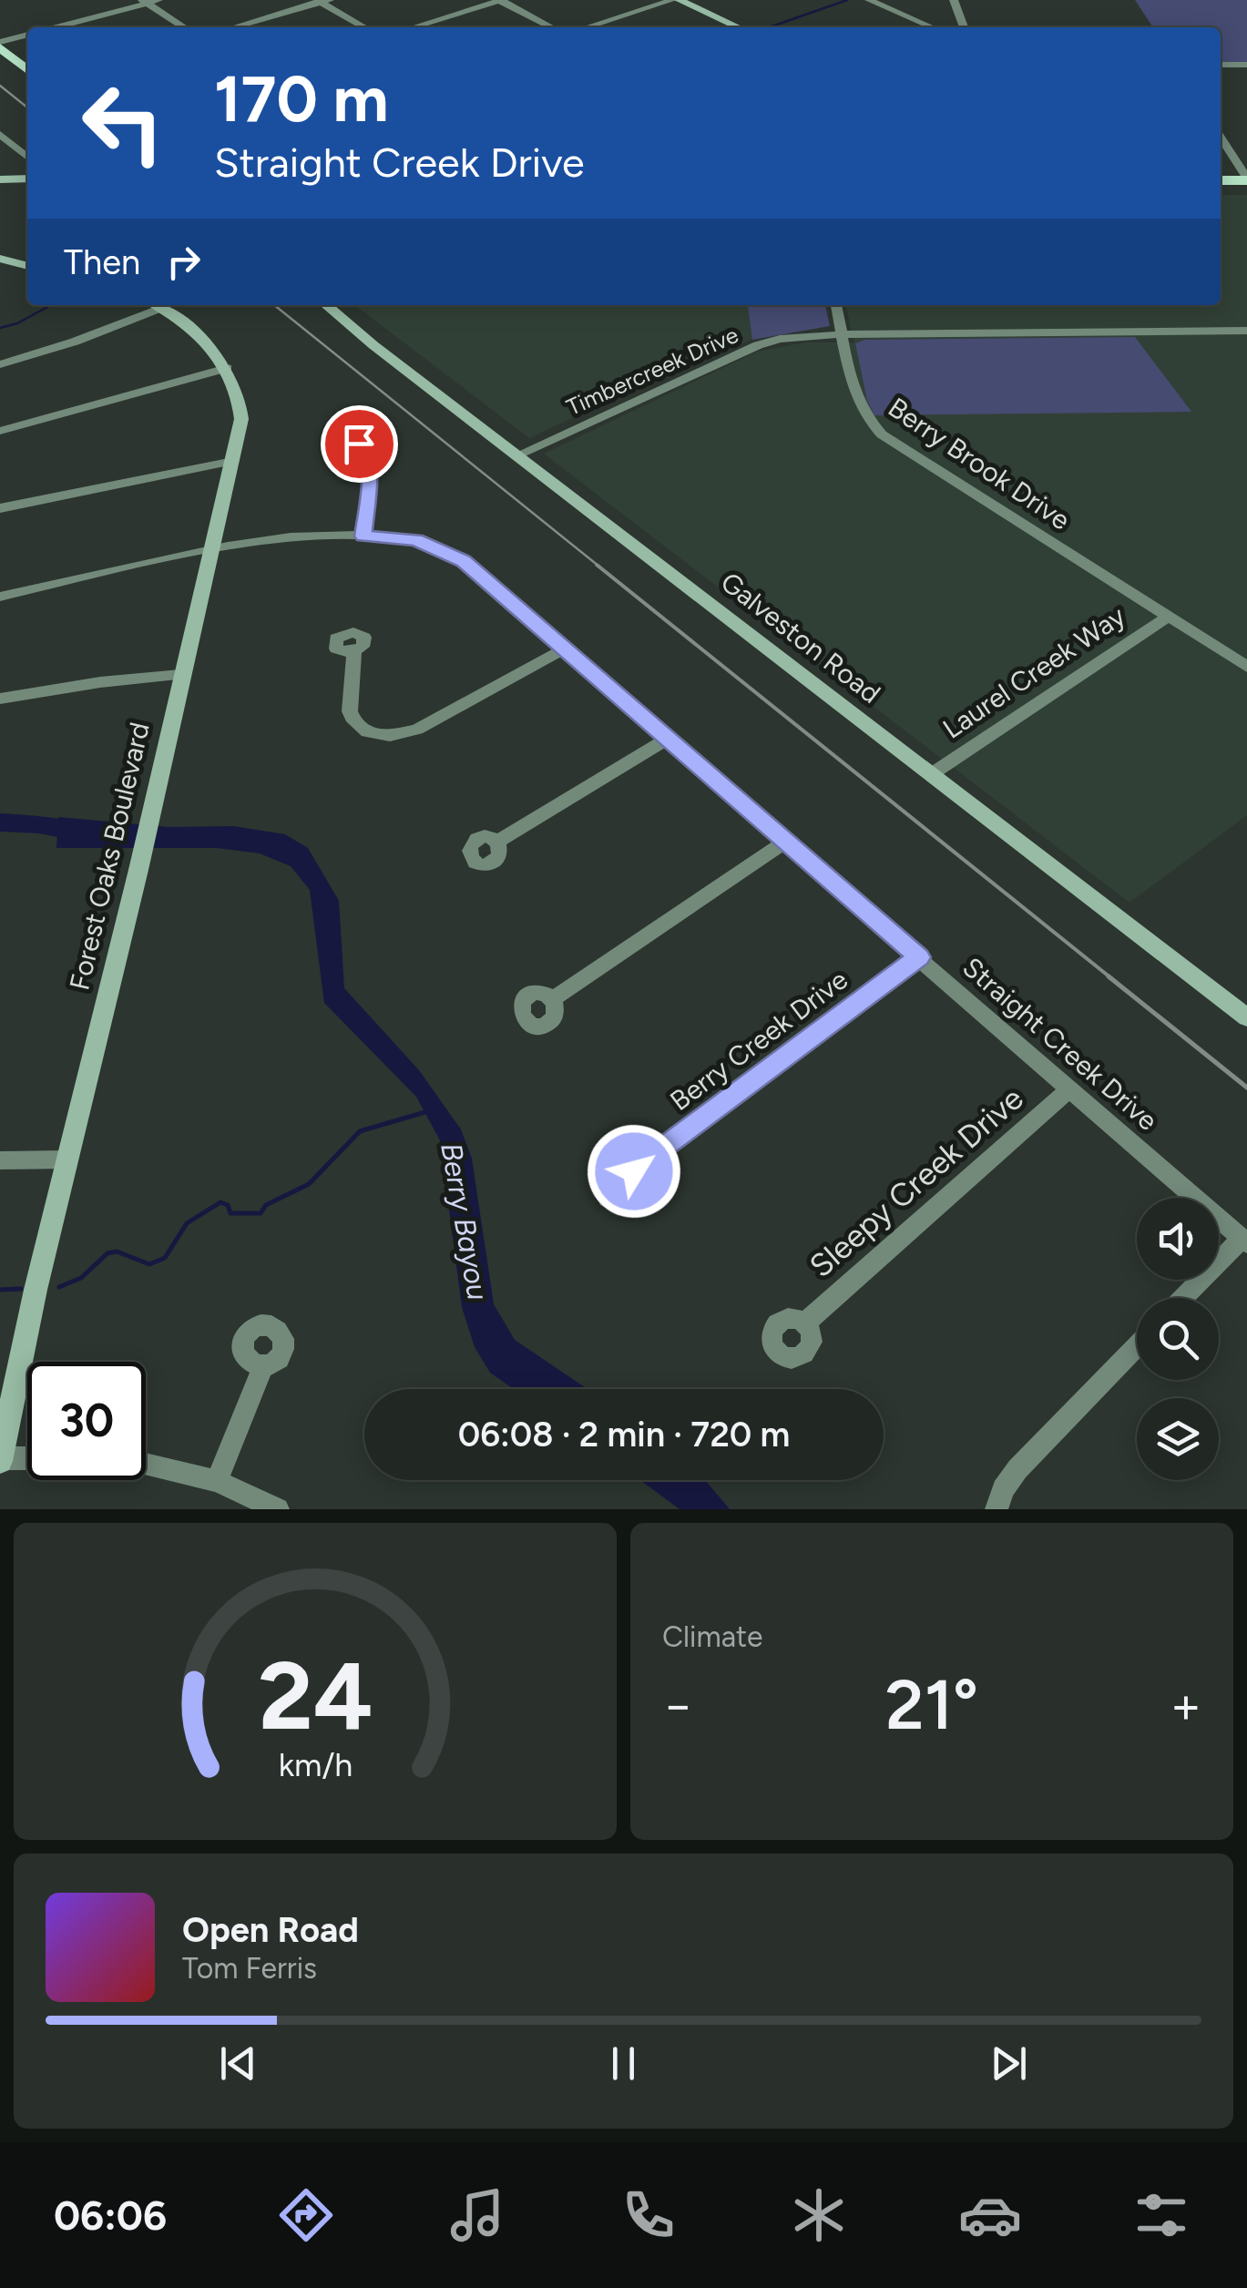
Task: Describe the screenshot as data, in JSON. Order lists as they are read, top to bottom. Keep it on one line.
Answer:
{"streets":{"street":["Timbercreek Drive","Berry Brook Drive","Galveston Road","Laurel Creek Way","Forest Oaks Boulevard","Berry Creek Drive","Straight Creek Drive","Sleepy Creek Drive"]},"crossings":[["Timbercreek Drive","Berry Brook Drive"],["Timbercreek Drive","Galveston Road"],["Berry Brook Drive","Laurel Creek Way"],["Galveston Road","Laurel Creek Way"],["Forest Oaks Boulevard","Straight Creek Drive"],["Berry Creek Drive","Straight Creek Drive"],["Straight Creek Drive","Sleepy Creek Drive"]],"water":["Berry Bayou"],"page":{"turn":["170 m","Straight Creek Drive"],"then":"Then","limit":"30","trip":"06:08 · 2 min · 720 m","tile":"Climate","heat":["−","21°","+"],"song":["Open Road","Tom Ferris"],"tabs":"06:06","gauge":["24","km/h"]}}
